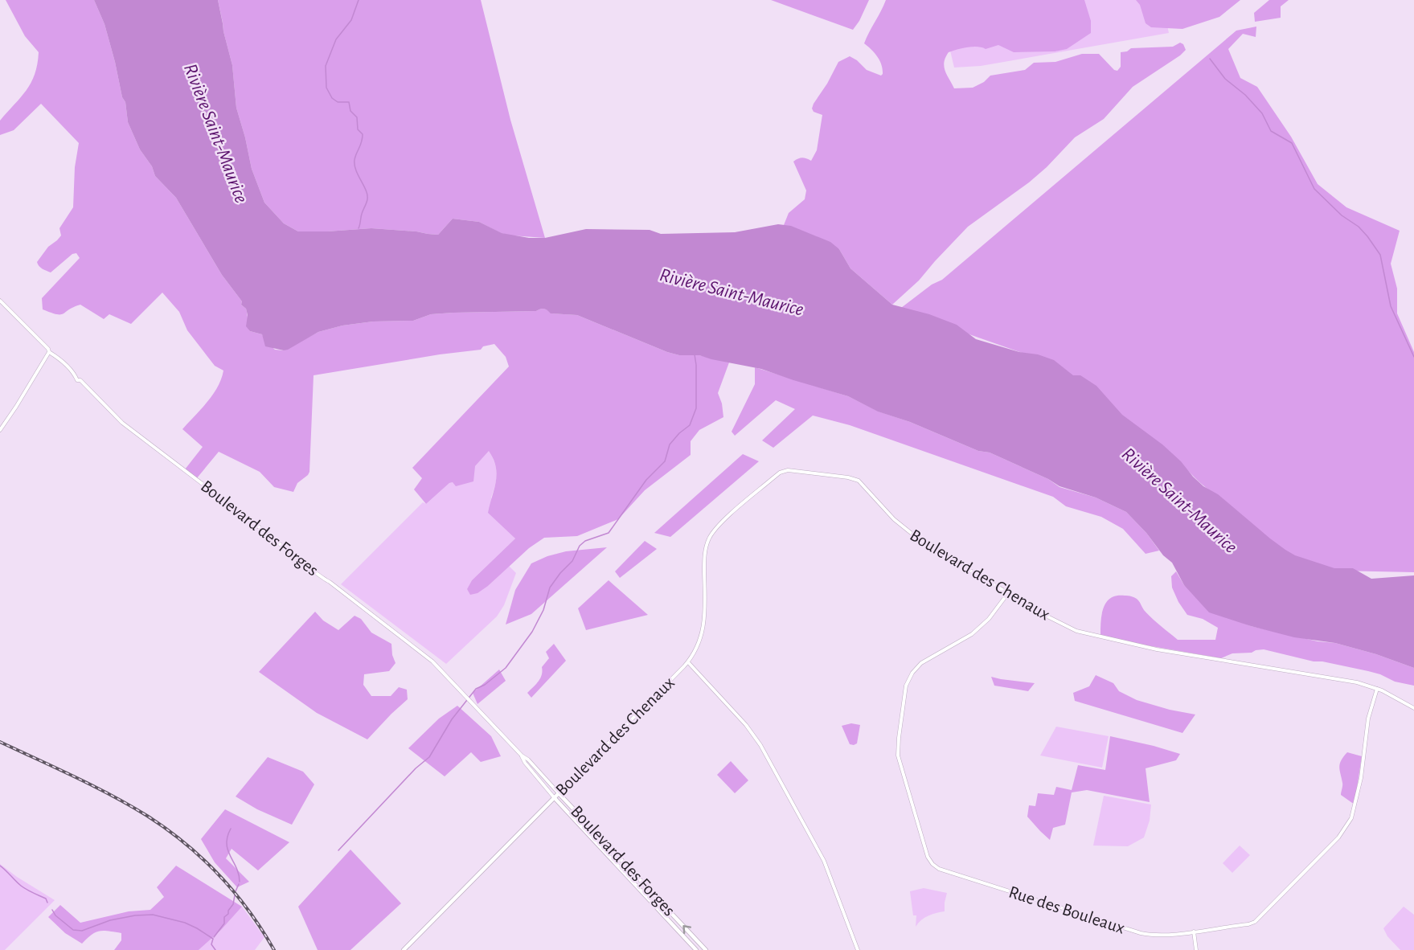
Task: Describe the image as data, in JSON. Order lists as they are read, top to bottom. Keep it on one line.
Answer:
{"streets":{"main road":["Boulevard des Forges","Boulevard des Chenaux"],"street":["Rue des Bouleaux"]},"crossings":[["Boulevard des Forges","Boulevard des Chenaux"],["Boulevard des Chenaux","Rue des Bouleaux"]],"water":["Rivière Saint-Maurice"]}
